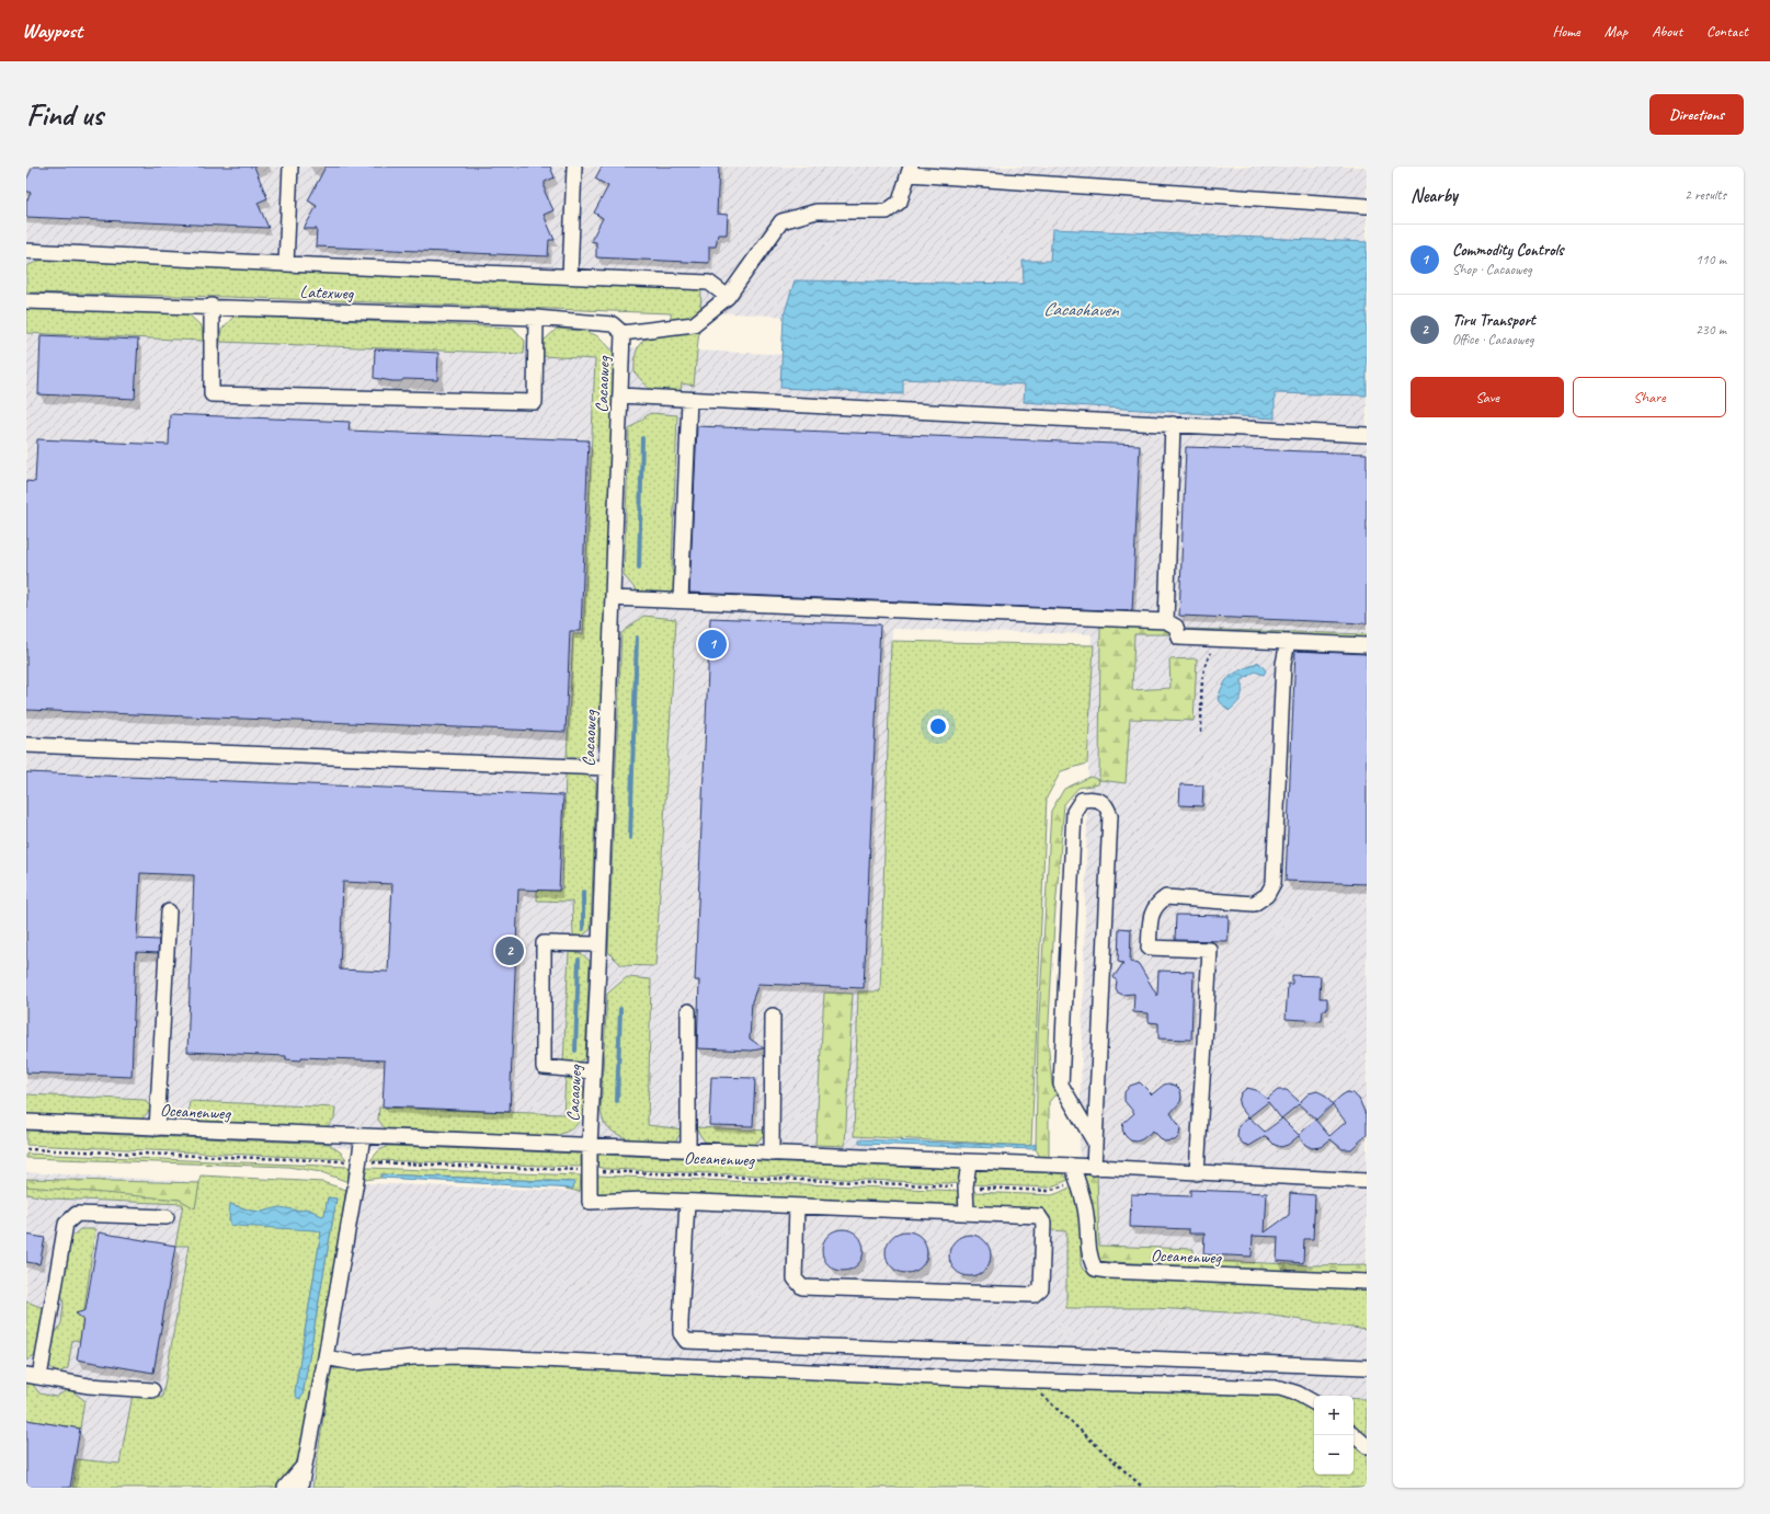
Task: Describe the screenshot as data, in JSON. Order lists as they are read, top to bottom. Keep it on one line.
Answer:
{"streets":{"street":["Latexweg","Cacaoweg","Oceanenweg"]},"crossings":[["Latexweg","Cacaoweg"],["Cacaoweg","Oceanenweg"]],"water":["Cacaohaven"],"page":{"header":"Waypost","nav":["Home","Map","About","Contact"],"buttons":["Directions",["Save","Share"]],"title":"Find us","heading":["Nearby","2 results"],"list":[{"mark":"1","name":"Commodity Controls","note":"Shop · Cacaoweg","value":"110 m"},{"mark":"2","name":"Tiru Transport","note":"Office · Cacaoweg","value":"230 m"}],"pins":["1","2"],"map_buttons":["+","−"]}}
